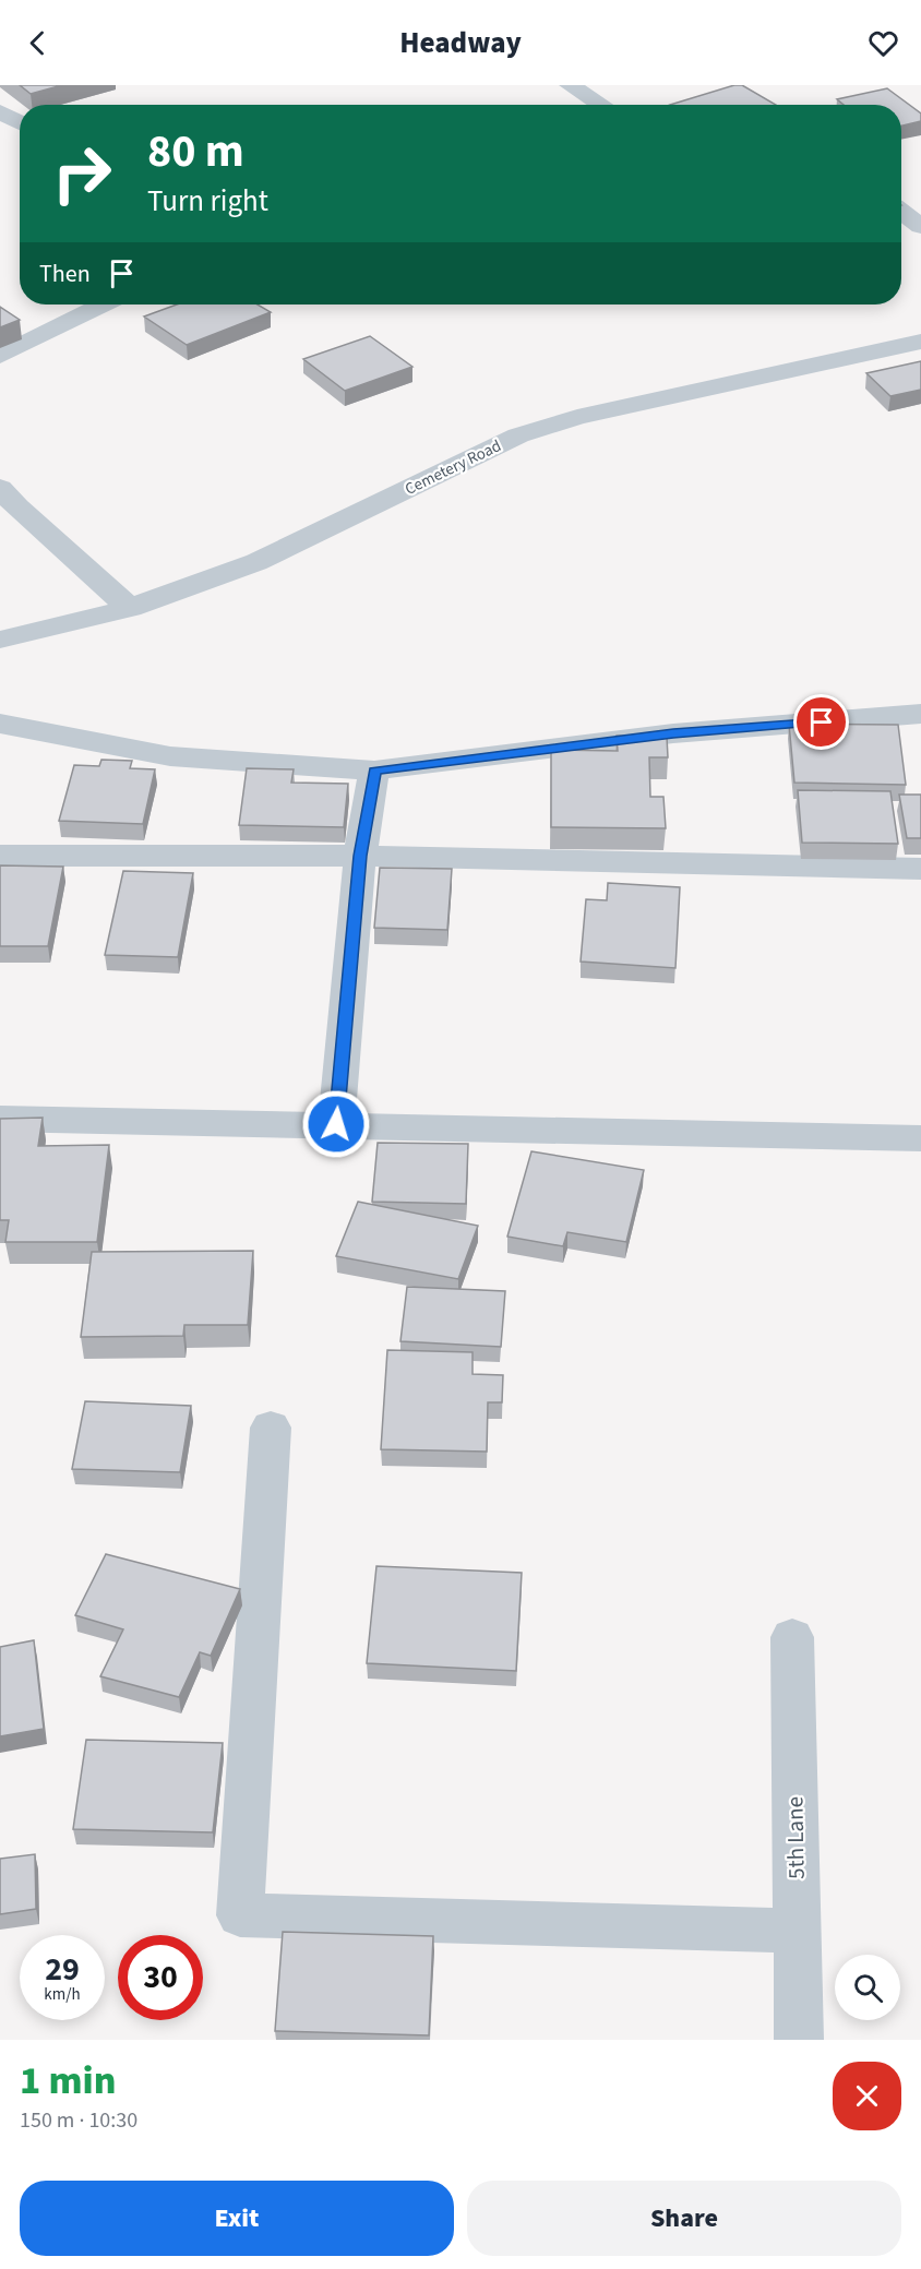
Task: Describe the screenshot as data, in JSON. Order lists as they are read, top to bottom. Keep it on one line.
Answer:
{"streets":{"street":["Cemetery Road","5th Lane"]},"page":{"header":"Headway","turn":["80 m","Turn right"],"then":"Then","speed":"29 km/h","limit":"30","heading":["1 min","150 m · 10:30"],"buttons":["Exit","Share"]}}
